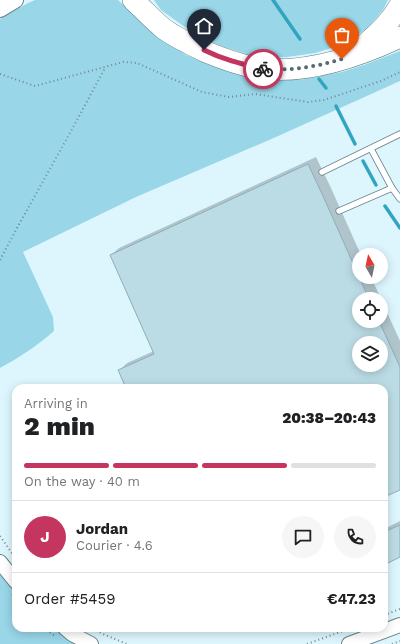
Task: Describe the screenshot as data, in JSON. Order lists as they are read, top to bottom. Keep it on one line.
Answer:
{"north":"top","page":{"heading":["2 min","Arriving in","20:38–20:43"],"panel":["Jordan","Courier · 4.6","Order #5459","€47.23"],"bar":"On the way · 40 m","round":"J"}}
